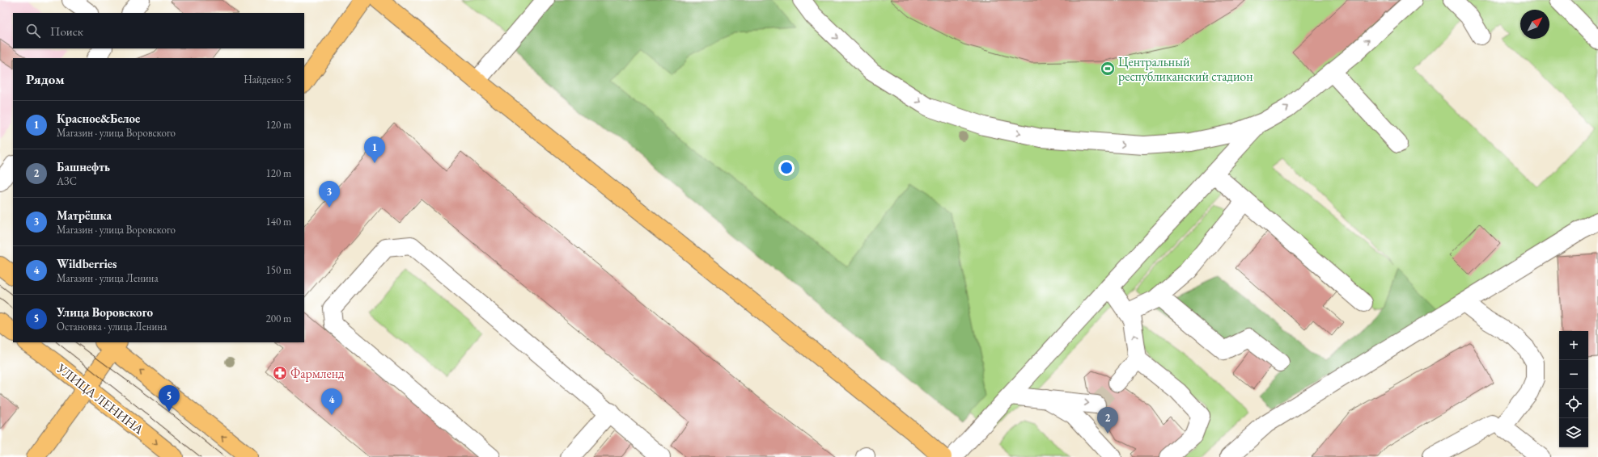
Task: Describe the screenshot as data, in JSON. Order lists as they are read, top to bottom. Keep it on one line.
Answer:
{"streets":{"main road":["УЛИЦА ЛЕНИНА"]},"places":{"sports":["Центральный республиканский стадион"],"pharmacy":["Фармленд"]},"north":"top right","page":{"search":"Поиск","heading":["Рядом","Найдено: 5"],"list":[{"mark":"1","name":"Красное&Белое","note":"Магазин · улица Воровского","value":"120 m"},{"mark":"2","name":"Башнефть","note":"АЗС","value":"120 m"},{"mark":"3","name":"Матрёшка","note":"Магазин · улица Воровского","value":"140 m"},{"mark":"4","name":"Wildberries","note":"Магазин · улица Ленина","value":"150 m"},{"mark":"5","name":"Улица Воровского","note":"Остановка · улица Ленина","value":"200 m"}],"pins":["1","3","5","4","2"],"map_buttons":["+","−"]}}
